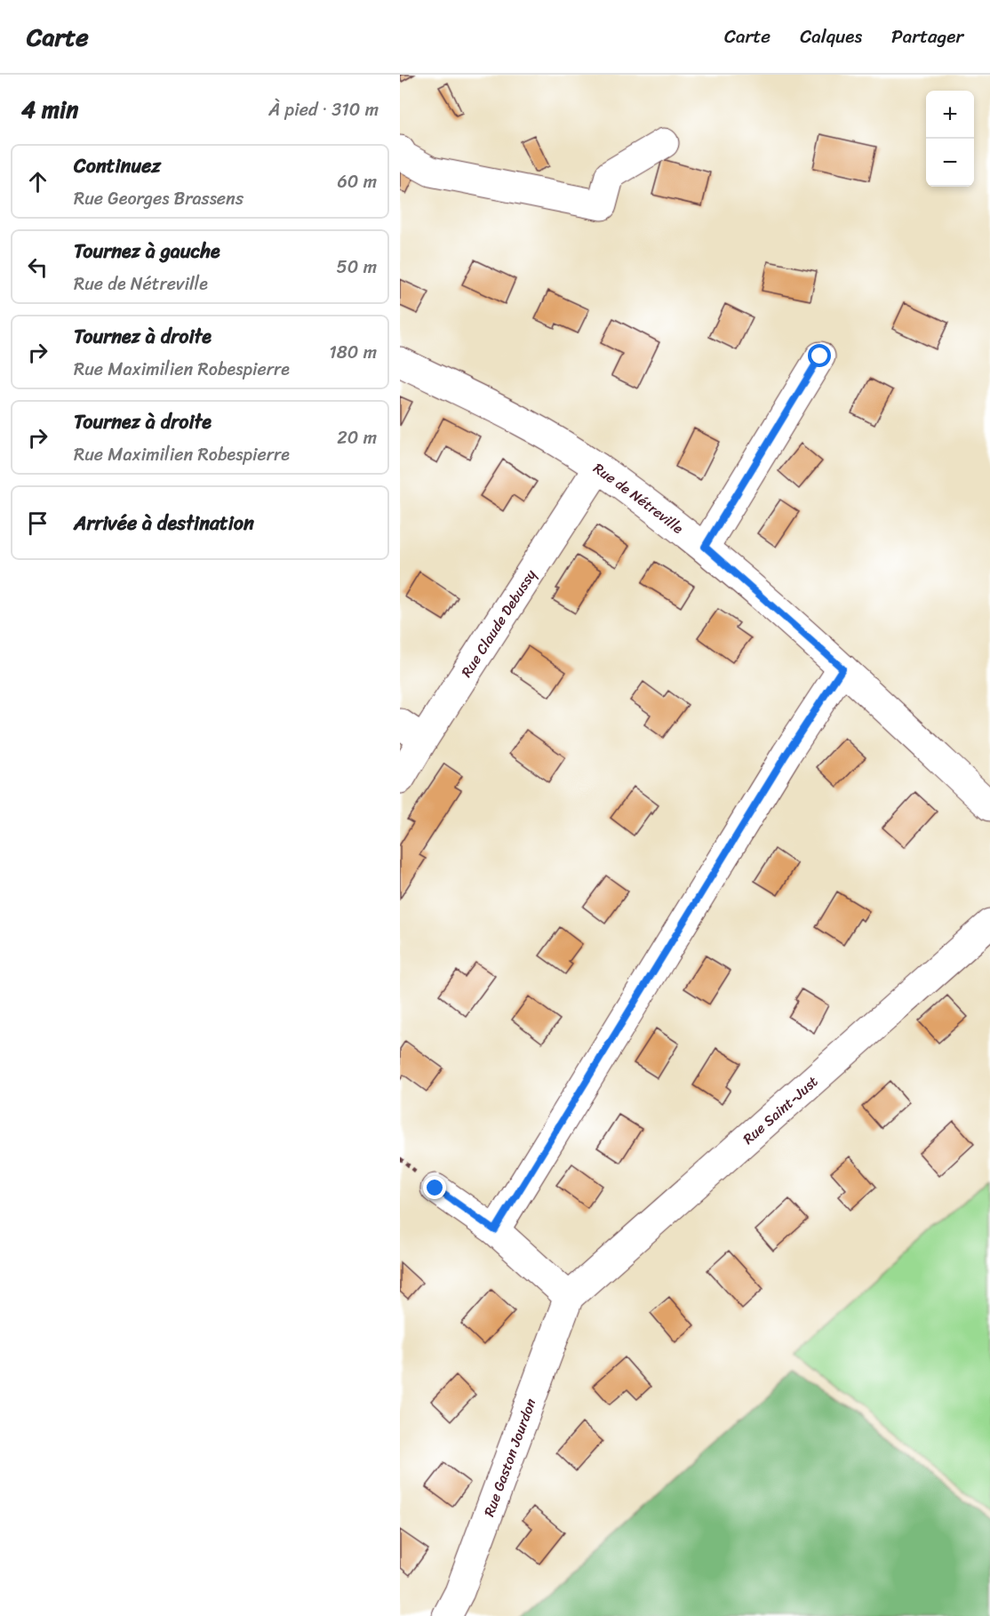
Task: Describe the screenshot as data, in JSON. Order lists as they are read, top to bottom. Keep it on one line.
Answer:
{"streets":{"street":["Rue de Nétreville","Rue Claude Debussy","Rue Saint-Just","Rue Gaston Jourdon"]},"crossings":[["Rue de Nétreville","Rue Claude Debussy"],["Rue Saint-Just","Rue Gaston Jourdon"]],"page":{"header":"Carte","nav":["Carte","Calques","Partager"],"heading":["4 min","À pied · 310 m"],"map_buttons":["+","−"],"list":[["Continuez","Rue Georges Brassens","60 m"],["Tournez à gauche","Rue de Nétreville","50 m"],["Tournez à droite","Rue Maximilien Robespierre","180 m"],["Tournez à droite","Rue Maximilien Robespierre","20 m"],"Arrivée à destination"]}}
